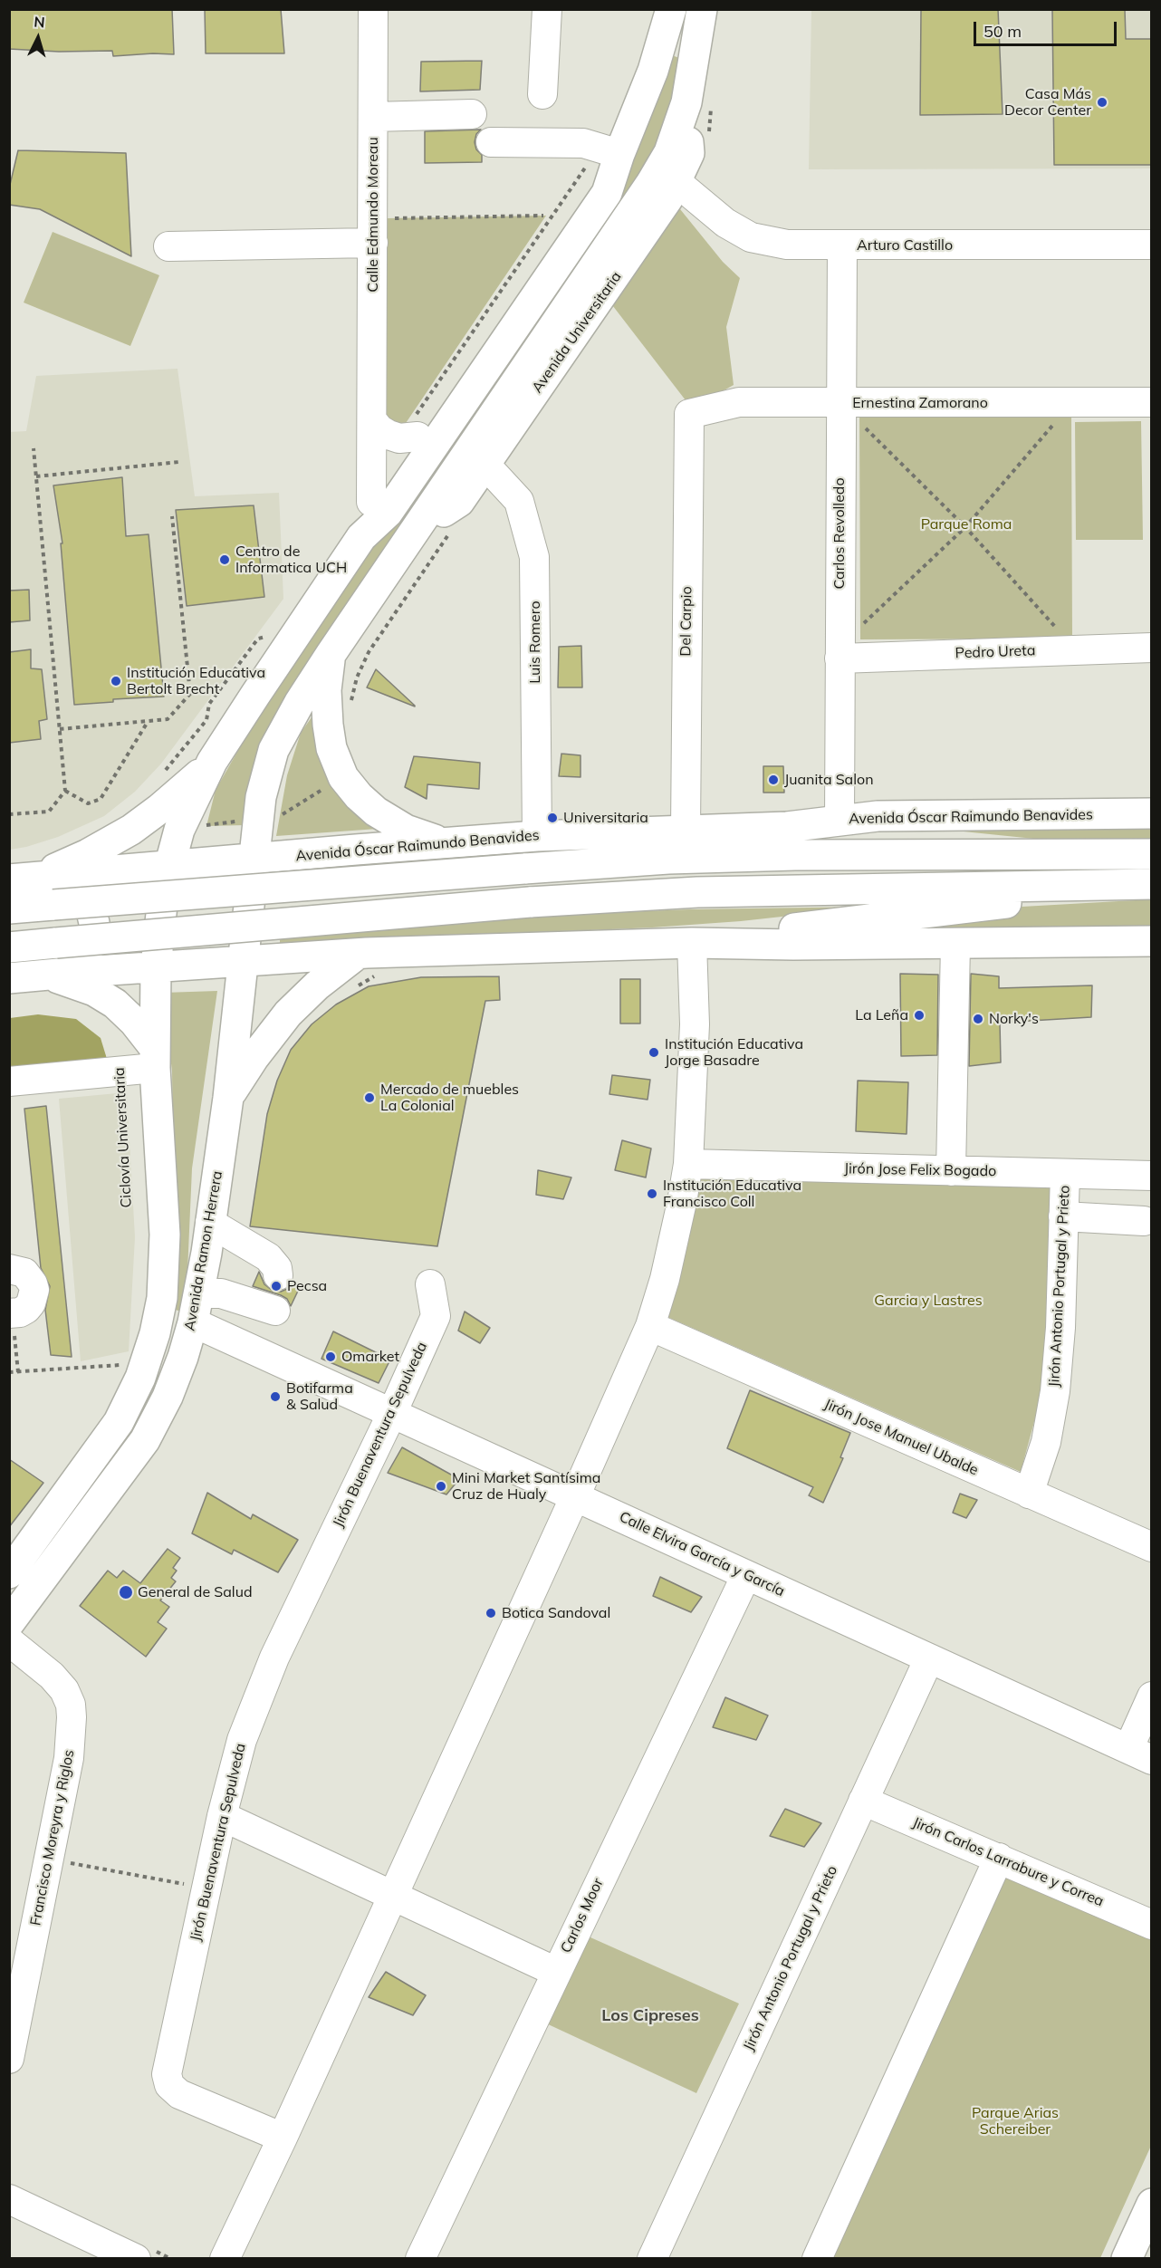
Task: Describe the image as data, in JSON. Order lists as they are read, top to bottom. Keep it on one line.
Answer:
{"streets":{"main road":["Avenida Universitaria","Avenida Óscar Raimundo Benavides","Avenida Ramon Herrera"],"street":["Calle Edmundo Moreau","Arturo Castillo","Ernestina Zamorano","Carlos Revolledo","Del Carpio","Luis Romero","Pedro Ureta","Jirón Jose Felix Bogado","Jirón Antonio Portugal y Prieto","Jirón Buenaventura Sepulveda","Jirón Jose Manuel Ubalde","Calle Elvira García y García","Francisco Moreyra y Riglos","Jirón Carlos Larrabure y Correa","Carlos Moor"]},"crossings":[["Arturo Castillo","Avenida Universitaria"],["Arturo Castillo","Carlos Revolledo"],["Avenida Universitaria","Luis Romero"],["Avenida Universitaria","Avenida Óscar Raimundo Benavides"],["Avenida Universitaria","Avenida Ramon Herrera"],["Ernestina Zamorano","Carlos Revolledo"],["Ernestina Zamorano","Del Carpio"],["Carlos Revolledo","Pedro Ureta"],["Carlos Revolledo","Avenida Óscar Raimundo Benavides"],["Del Carpio","Avenida Óscar Raimundo Benavides"],["Luis Romero","Avenida Óscar Raimundo Benavides"],["Avenida Óscar Raimundo Benavides","Avenida Ramon Herrera"],["Jirón Jose Felix Bogado","Jirón Antonio Portugal y Prieto"],["Avenida Ramon Herrera","Calle Elvira García y García"],["Jirón Antonio Portugal y Prieto","Jirón Jose Manuel Ubalde"],["Jirón Antonio Portugal y Prieto","Calle Elvira García y García"],["Jirón Antonio Portugal y Prieto","Jirón Carlos Larrabure y Correa"],["Jirón Buenaventura Sepulveda","Calle Elvira García y García"],["Calle Elvira García y García","Carlos Moor"]],"districts":["Los Cipreses"],"parks":["Parque Roma","Garcia y Lastres","Parque Arias Schereiber"],"places":["Casa Más Decor Center","Centro de Informatica UCH","Institución Educativa Bertolt Brecht","Juanita Salon","Universitaria","La Leña","Norky's","Institución Educativa Jorge Basadre","Mercado de muebles La Colonial","Institución Educativa Francisco Coll","Pecsa","Omarket","Botifarma & Salud","Mini Market Santísima Cruz de Hualy","General de Salud","Botica Sandoval"],"scale_bar":"50 m","north":"top"}
